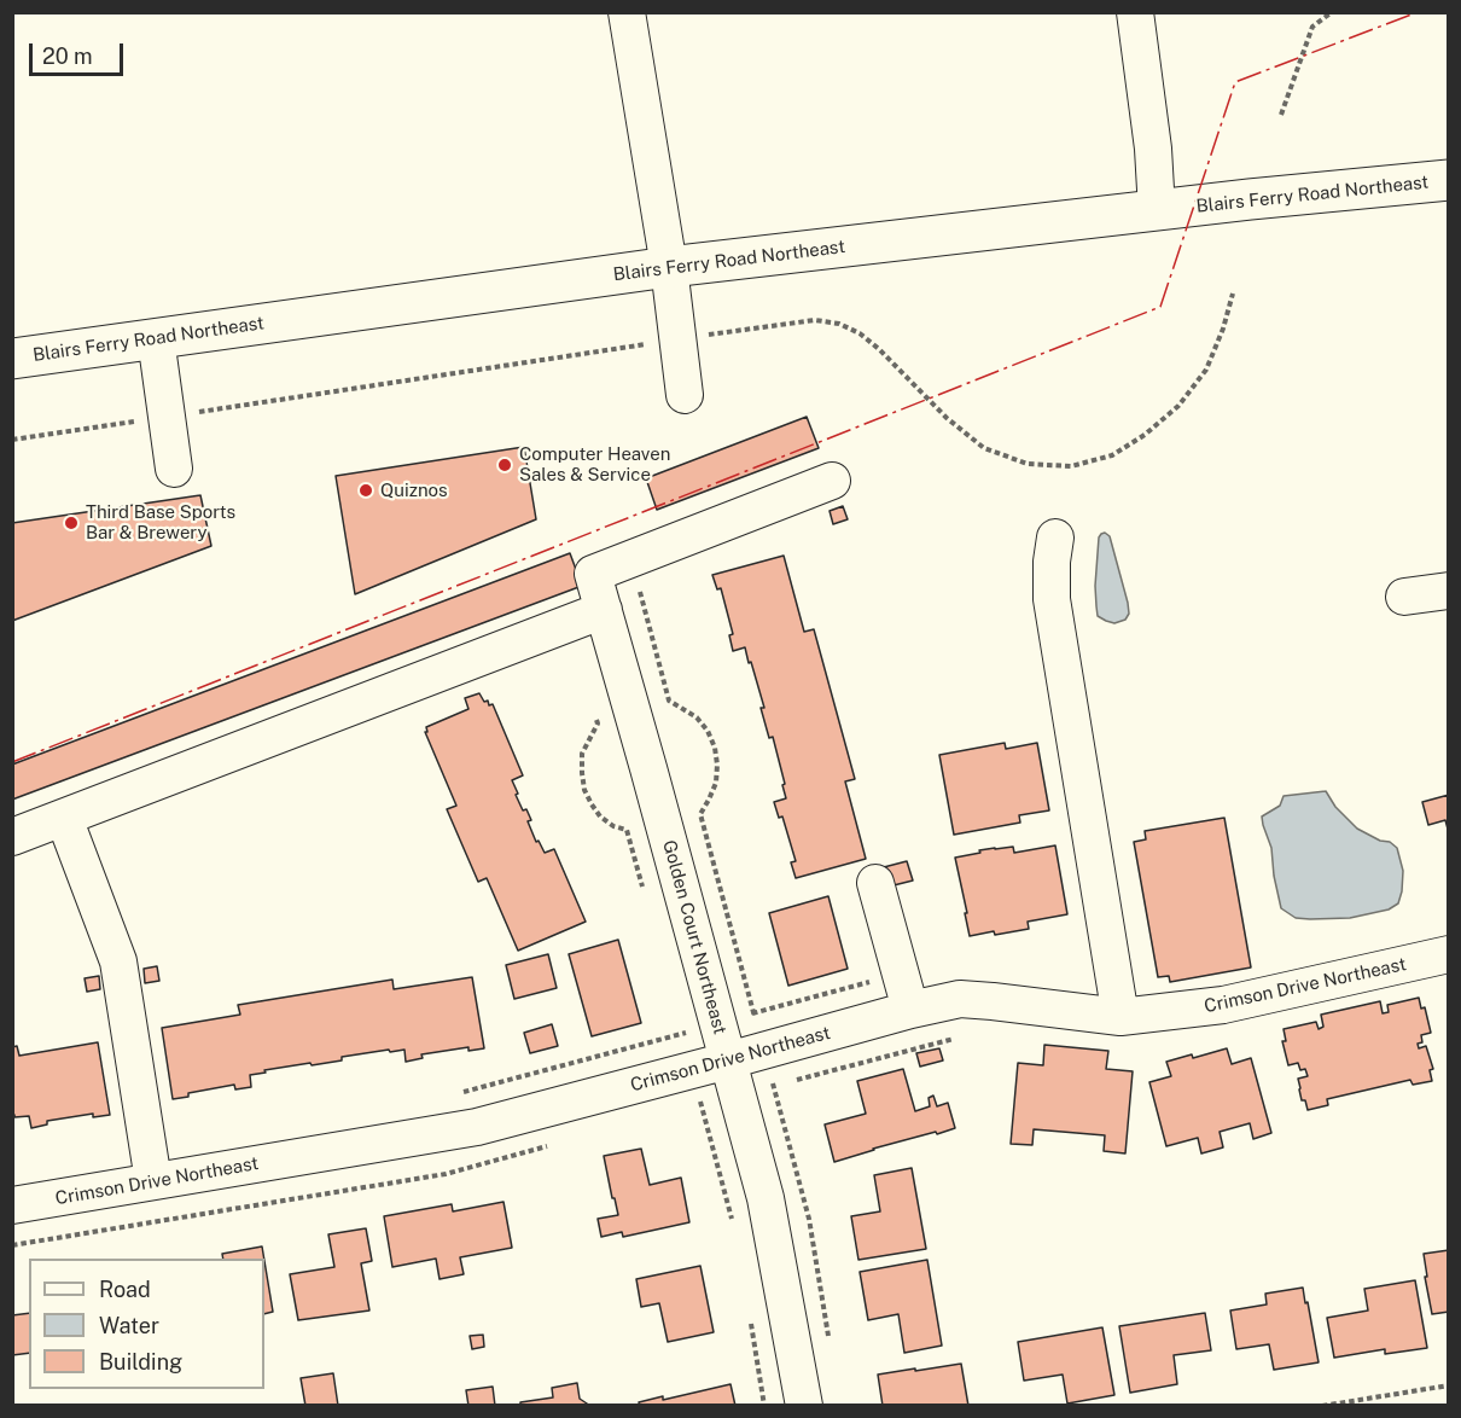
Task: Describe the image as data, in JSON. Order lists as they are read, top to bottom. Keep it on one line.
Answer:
{"streets":{"main road":["Blairs Ferry Road Northeast"],"street":["Golden Court Northeast","Crimson Drive Northeast"]},"crossings":[["Golden Court Northeast","Crimson Drive Northeast"]],"places":["Computer Heaven Sales & Service","Quiznos","Third Base Sports Bar & Brewery"],"legend":["Road","Water","Building"],"scale_bar":"20 m"}
